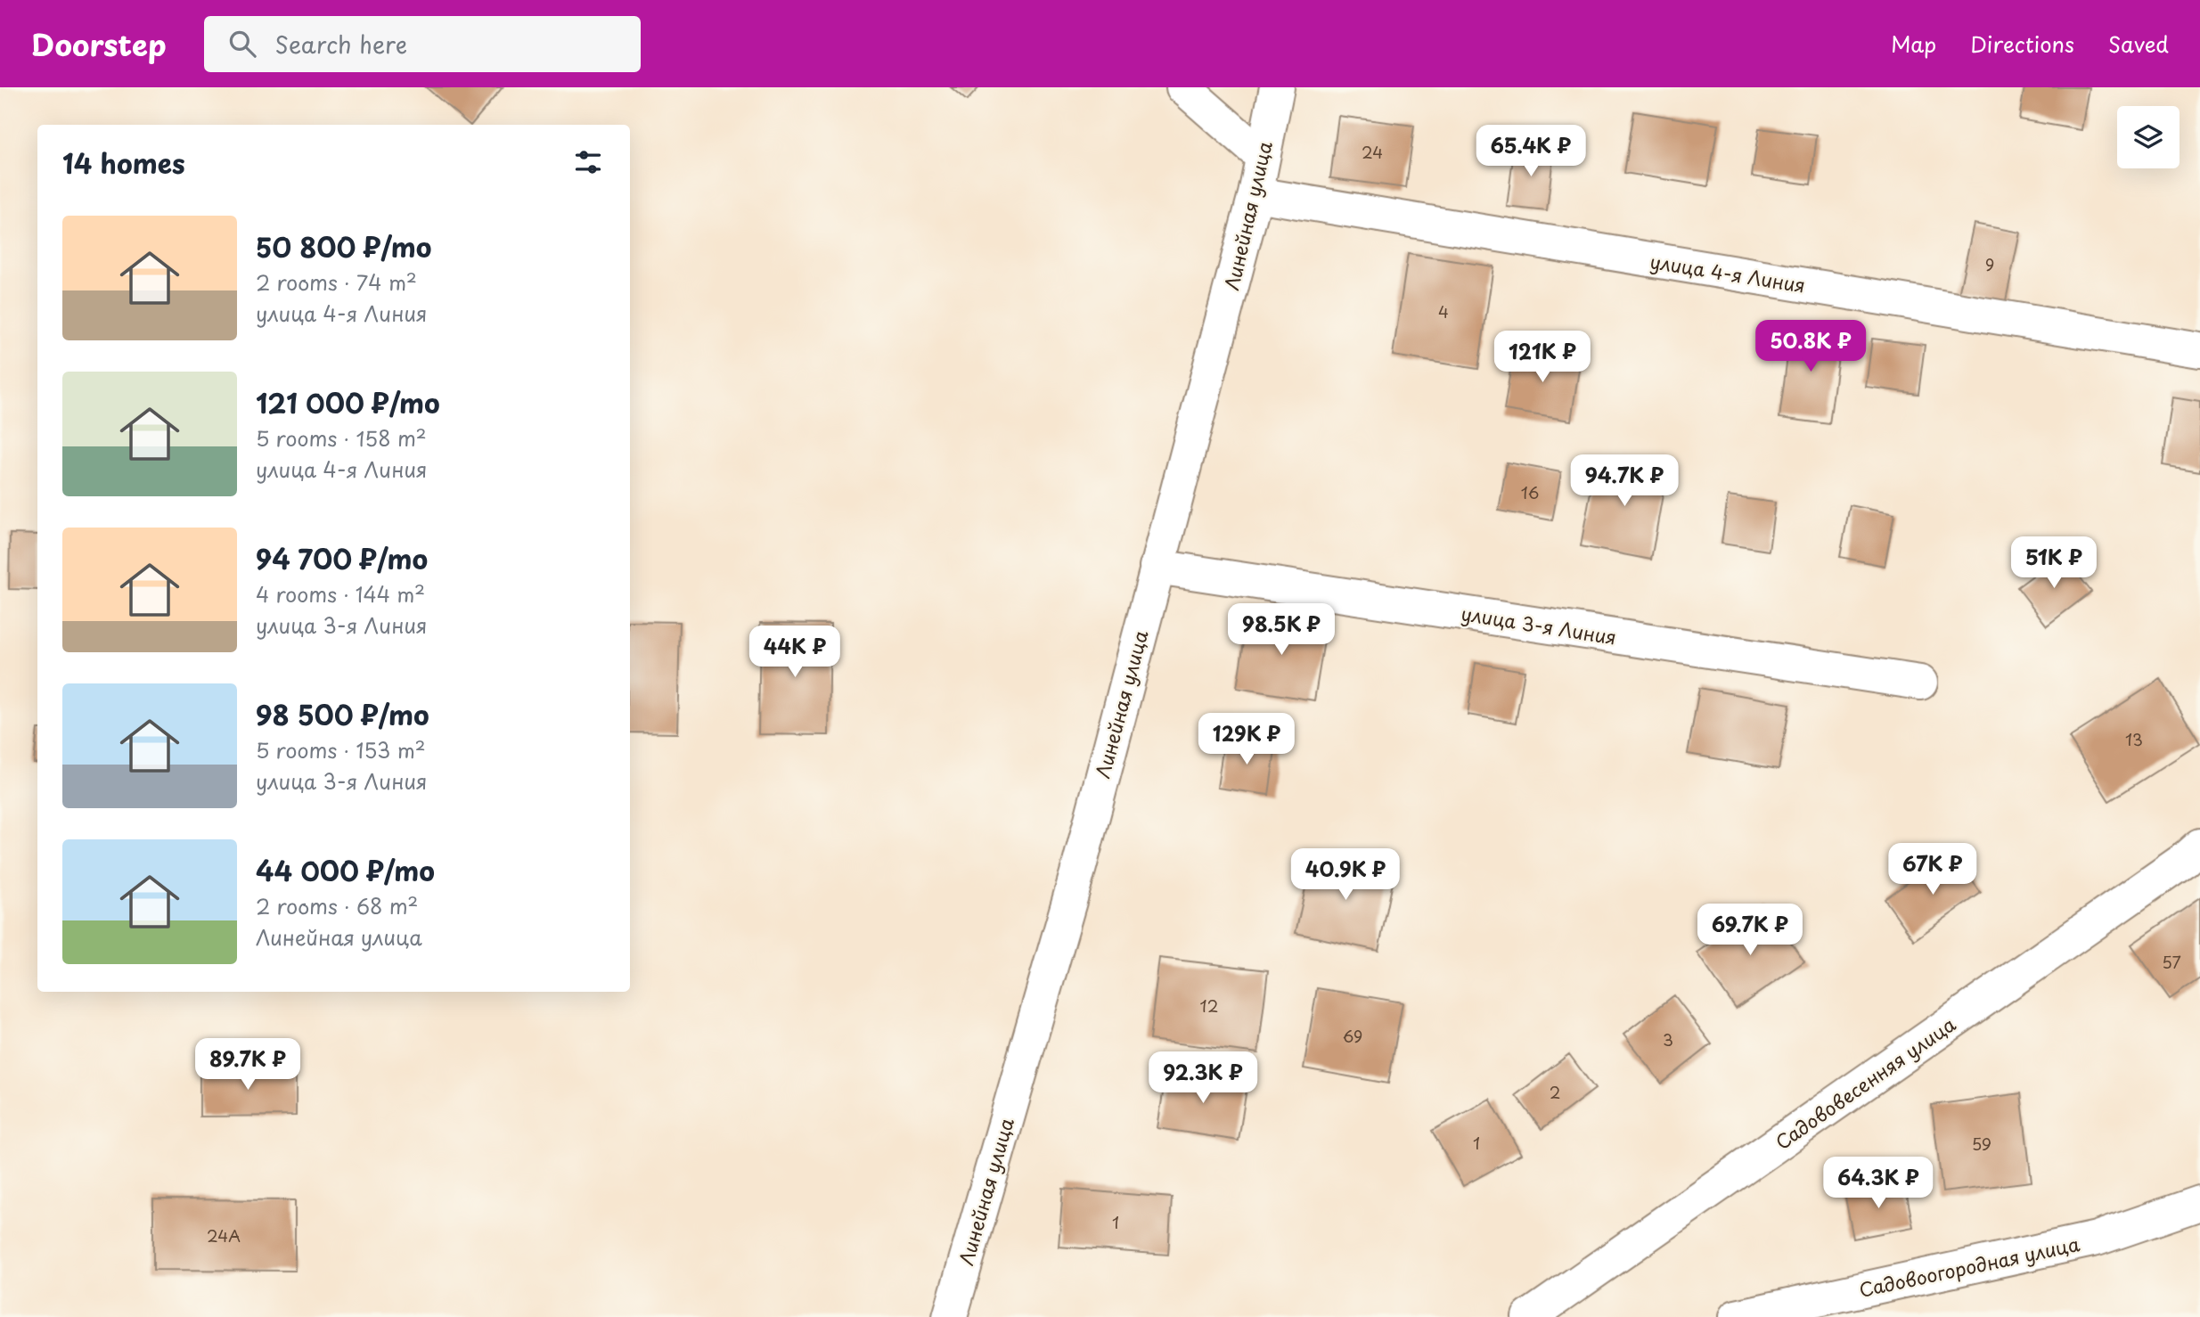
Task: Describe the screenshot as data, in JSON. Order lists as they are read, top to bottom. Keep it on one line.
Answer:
{"streets":{"street":["Линейная улица","улица 4-я Линия","улица 3-я Линия","Садововесенняя улица","Садовоогородная улица"]},"crossings":[["Линейная улица","улица 4-я Линия"],["Линейная улица","улица 3-я Линия"]],"house_numbers":["24","9","4","16","13","57","12","69","3","2","1","59","1","24А"],"page":{"header":"Doorstep","search":"Search here","nav":["Map","Directions","Saved"],"price":["65.4K ₽","50.8K ₽","121K ₽","94.7K ₽","51K ₽","98.5K ₽","44K ₽","129K ₽","67K ₽","40.9K ₽","69.7K ₽","89.7K ₽","92.3K ₽","64.3K ₽"],"heading":"14 homes","list":[{"name":"50 800 ₽/mo","note":"2 rooms · 74 m² · улица 4-я Линия"},{"name":"121 000 ₽/mo","note":"5 rooms · 158 m² · улица 4-я Линия"},{"name":"94 700 ₽/mo","note":"4 rooms · 144 m² · улица 3-я Линия"},{"name":"98 500 ₽/mo","note":"5 rooms · 153 m² · улица 3-я Линия"},{"name":"44 000 ₽/mo","note":"2 rooms · 68 m² · Линейная улица"}]}}
